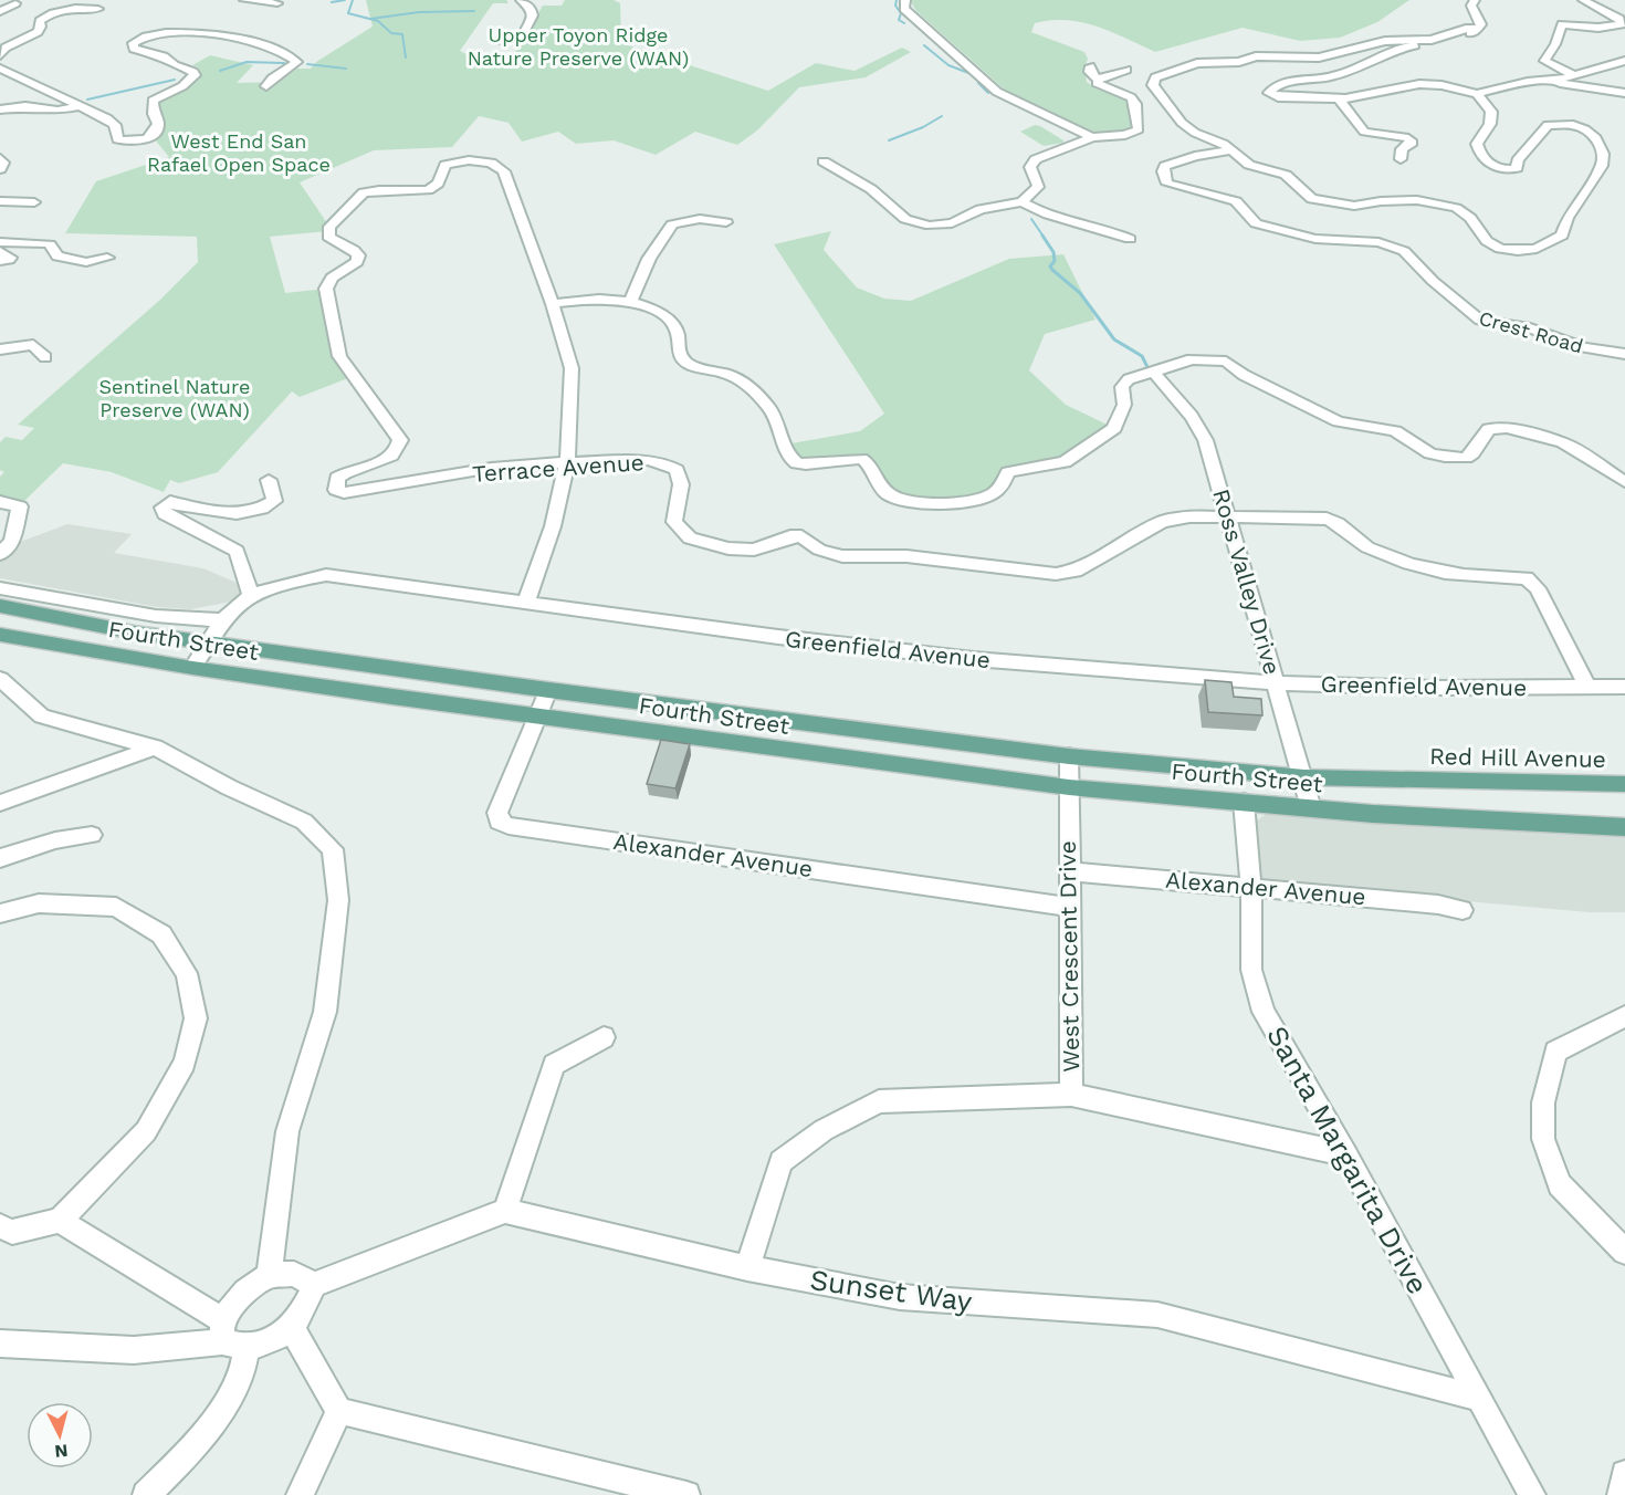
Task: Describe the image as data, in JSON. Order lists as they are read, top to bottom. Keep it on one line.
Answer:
{"streets":{"main road":["Fourth Street","Red Hill Avenue"],"street":["Crest Road","Terrace Avenue","Ross Valley Drive","Greenfield Avenue","Alexander Avenue","West Crescent Drive","Santa Margarita Drive","Sunset Way"]},"crossings":[["Terrace Avenue","Ross Valley Drive"],["Terrace Avenue","Greenfield Avenue"],["Ross Valley Drive","Fourth Street"],["Ross Valley Drive","Greenfield Avenue"],["Fourth Street","Greenfield Avenue"],["Fourth Street","Red Hill Avenue"],["Fourth Street","Alexander Avenue"],["Fourth Street","West Crescent Drive"],["Fourth Street","Santa Margarita Drive"],["Alexander Avenue","West Crescent Drive"],["Alexander Avenue","Santa Margarita Drive"],["West Crescent Drive","Sunset Way"],["Santa Margarita Drive","Sunset Way"]],"parks":["Upper Toyon Ridge Nature Preserve (WAN)","West End San Rafael Open Space","Sentinel Nature Preserve (WAN)"],"north":"bottom"}
